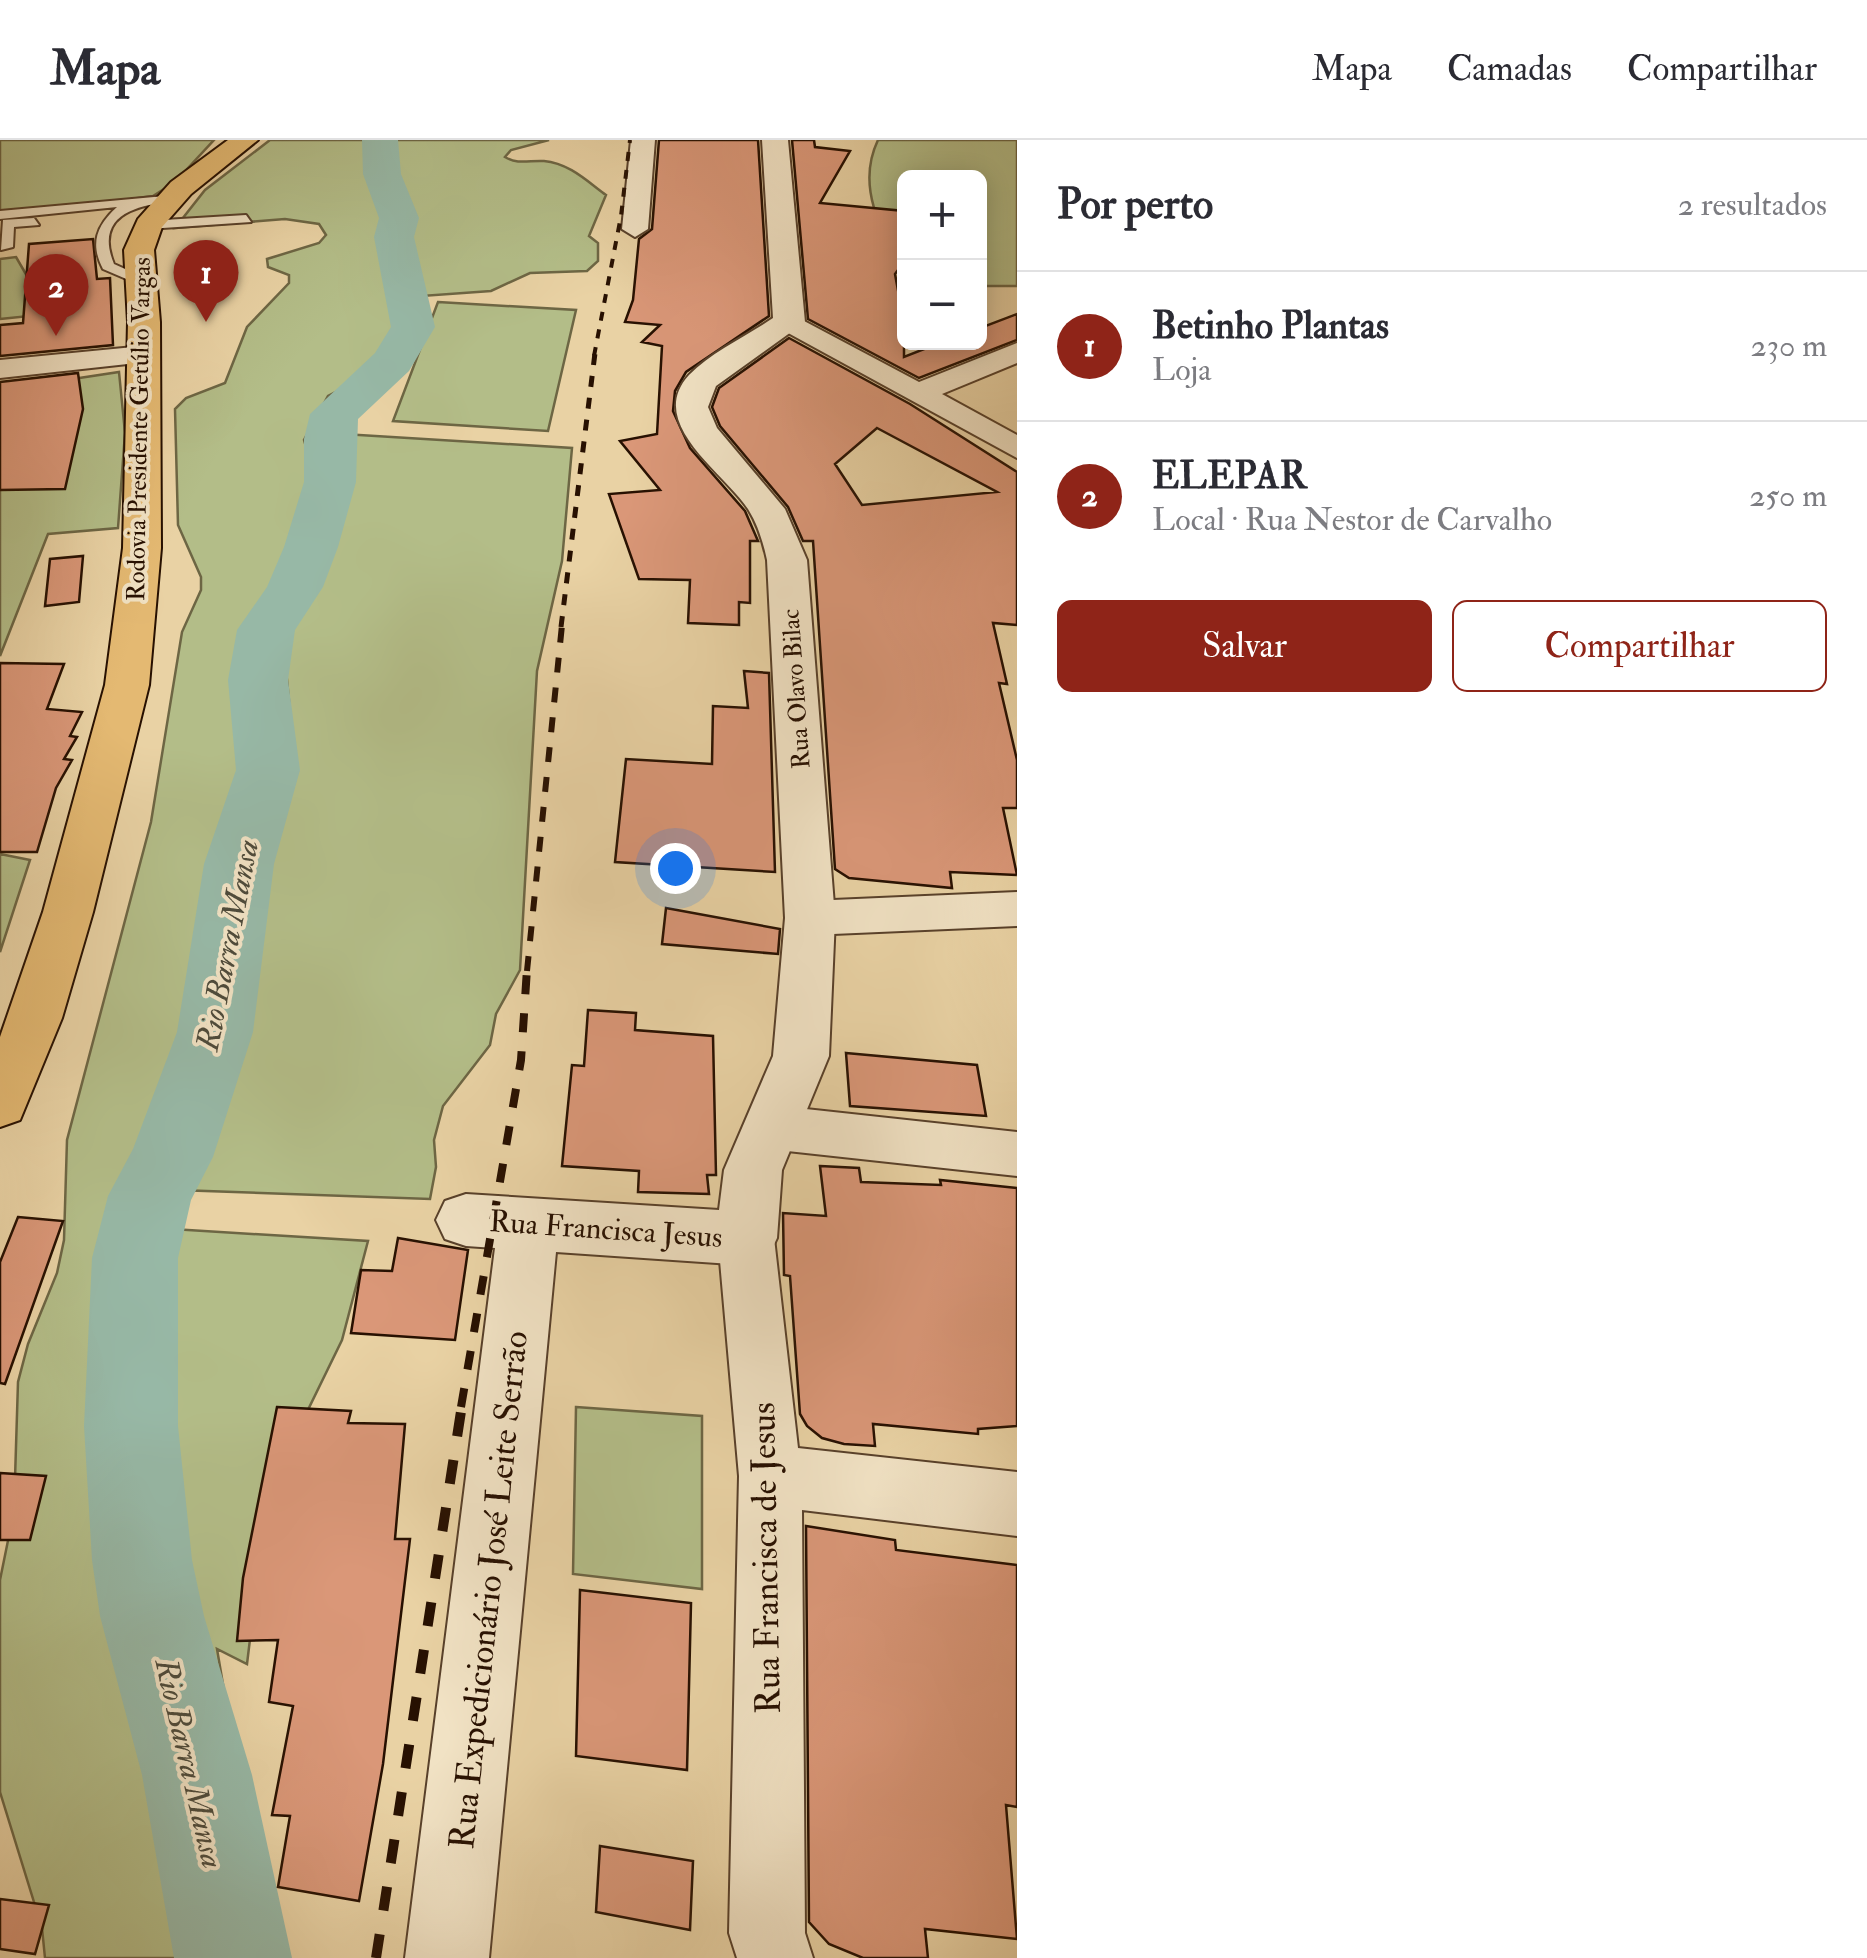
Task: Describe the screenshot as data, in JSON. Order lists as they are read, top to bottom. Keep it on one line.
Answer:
{"streets":{"main road":["Rodovia Presidente Getúlio Vargas"],"street":["Rua Olavo Bilac","Rua Francisca Jesus","Rua Francisca de Jesus","Rua Expedicionário José Leite Serrão"]},"crossings":[["Rua Olavo Bilac","Rua Francisca de Jesus"],["Rua Francisca Jesus","Rua Francisca de Jesus"],["Rua Francisca Jesus","Rua Expedicionário José Leite Serrão"]],"water":["Rio Barra Mansa"],"page":{"header":"Mapa","nav":["Mapa","Camadas","Compartilhar"],"heading":["Por perto","2 resultados"],"map_buttons":["+","−"],"pins":["1","2"],"list":[{"mark":"1","name":"Betinho Plantas","note":"Loja","value":"230 m"},{"mark":"2","name":"ELEPAR","note":"Local · Rua Nestor de Carvalho","value":"250 m"}],"buttons":["Salvar","Compartilhar"]}}
